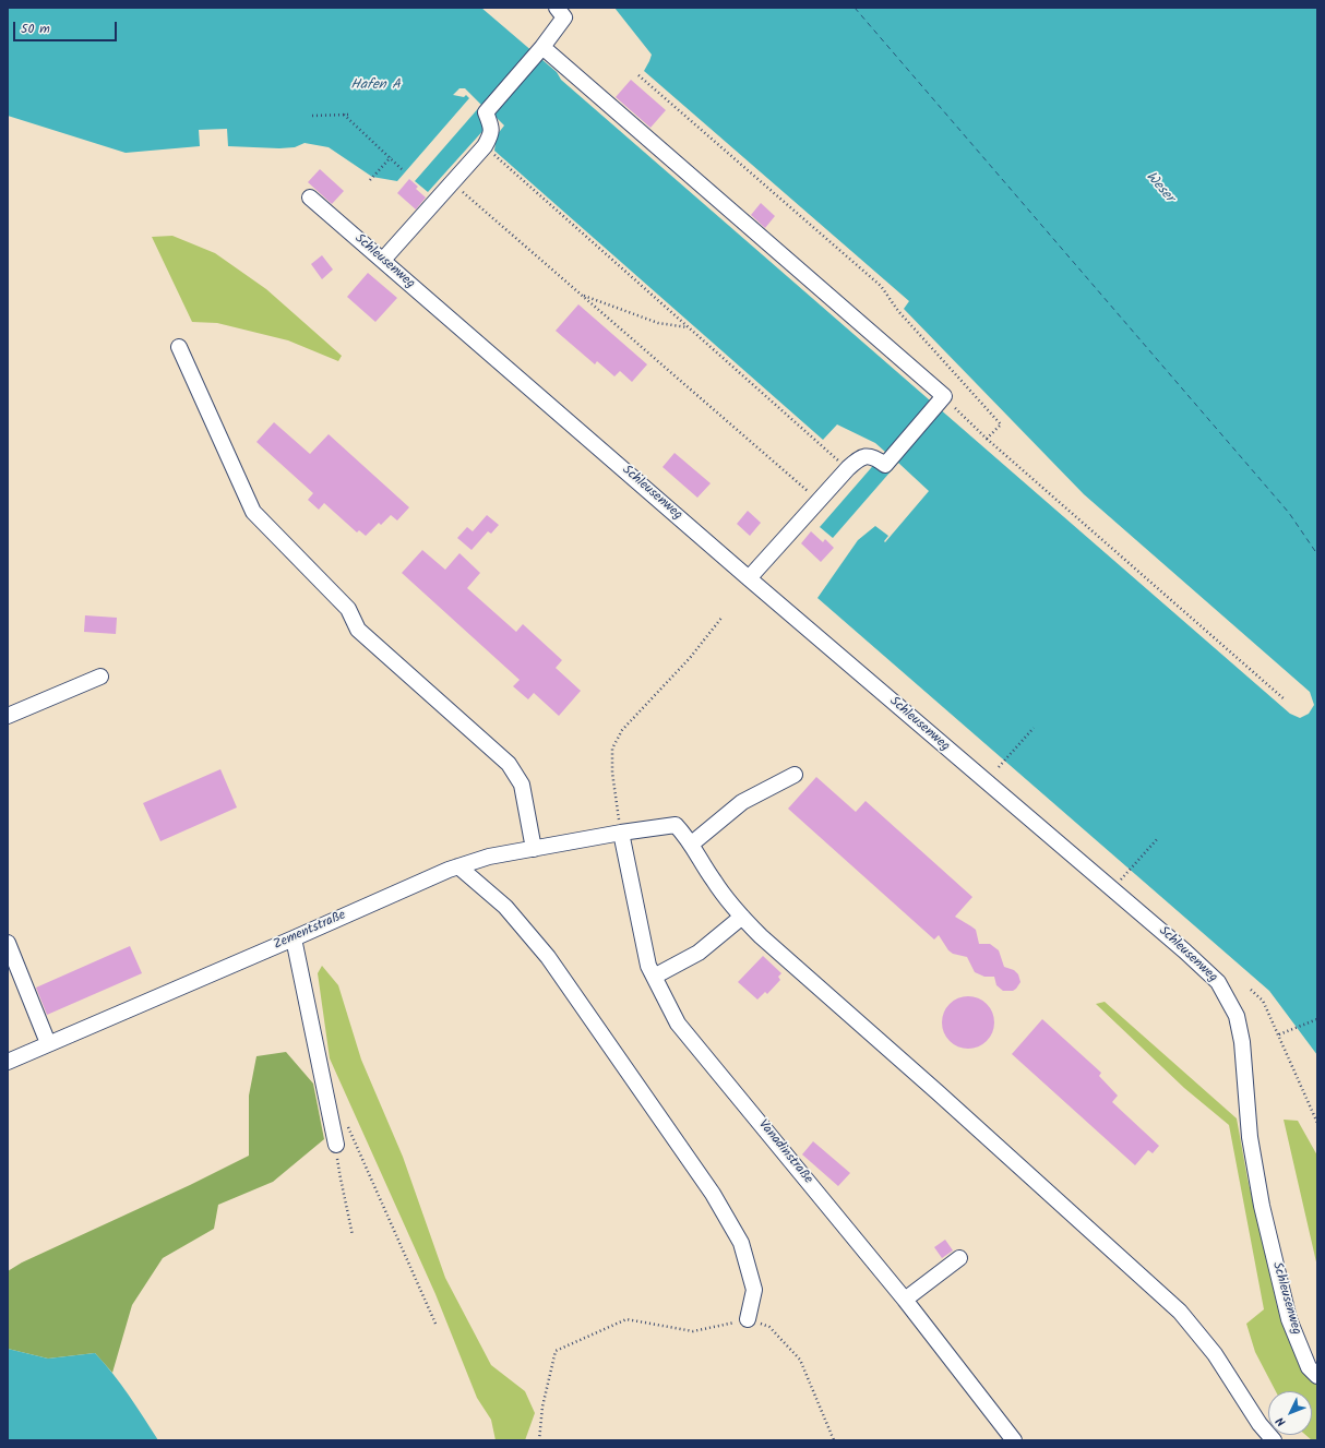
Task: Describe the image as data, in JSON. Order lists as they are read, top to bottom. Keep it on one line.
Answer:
{"streets":{"street":["Schleusenweg","Zementstraße","Vanadinstraße"]},"crossings":[["Zementstraße","Vanadinstraße"]],"water":["Hafen A","Weser"],"scale_bar":"50 m","north":"bottom left"}
